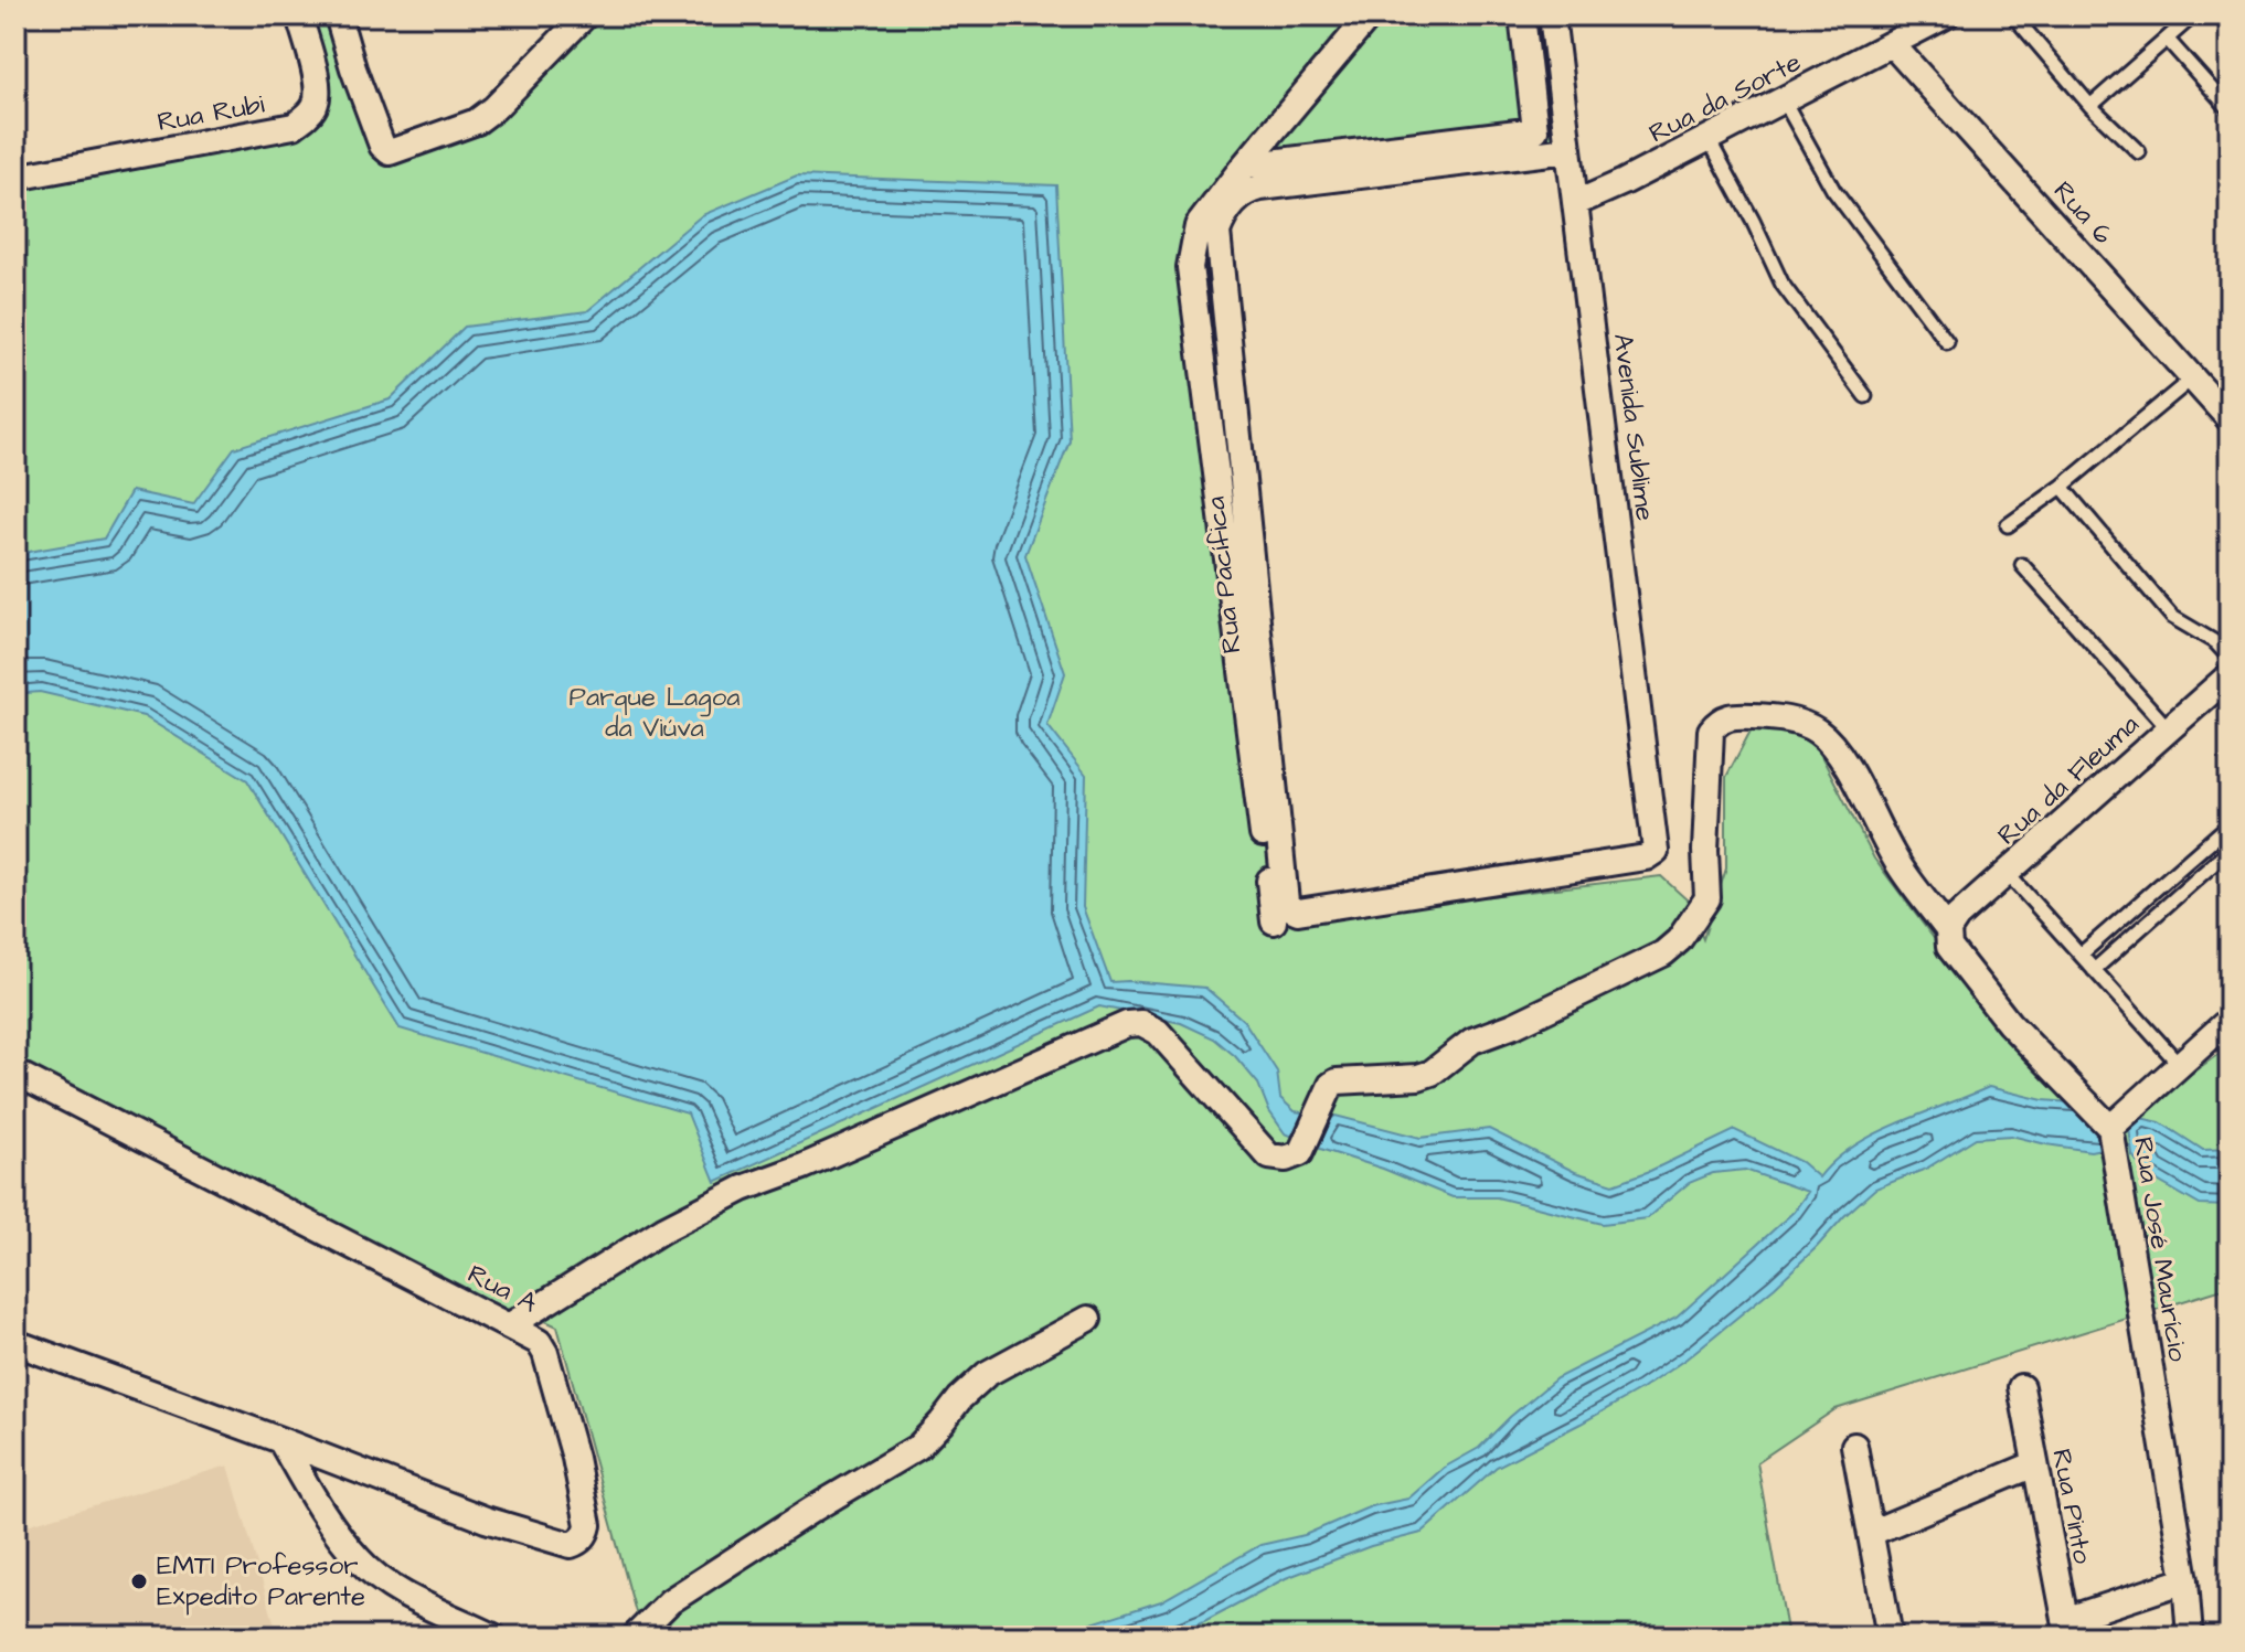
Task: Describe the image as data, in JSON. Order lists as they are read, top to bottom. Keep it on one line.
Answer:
{"streets":{"street":["Rua da Sorte","Rua Rubi","Rua 6","Avenida Sublime","Rua Pacífica","Rua da Fleuma","Rua José Maurício","Rua A","Rua Pinto"]},"crossings":[["Rua da Sorte","Rua 6"],["Rua da Sorte","Avenida Sublime"],["Avenida Sublime","Rua Pacífica"],["Rua da Fleuma","Rua José Maurício"],["Rua José Maurício","Rua A"]],"parks":["Parque Lagoa da Viúva"],"places":["EMTI Professor Expedito Parente"]}
